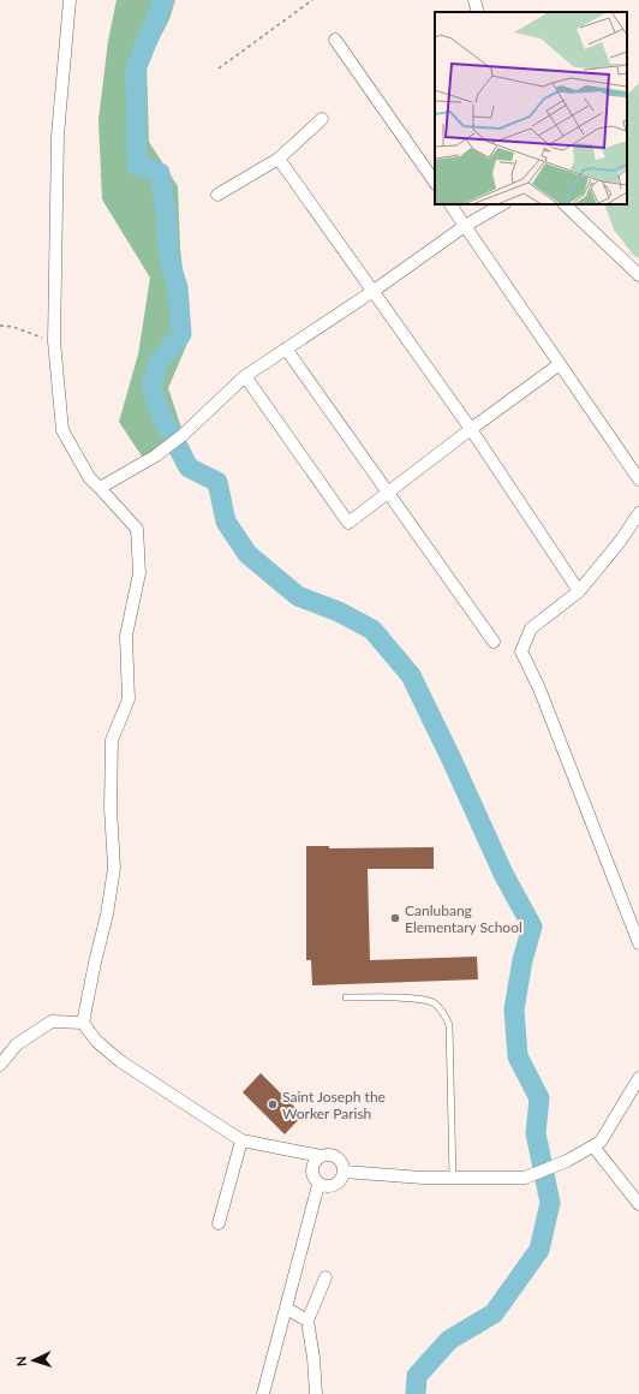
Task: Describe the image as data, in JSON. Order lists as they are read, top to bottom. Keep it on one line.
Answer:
{"places":["Canlubang Elementary School","Saint Joseph the Worker Parish"],"north":"left"}
